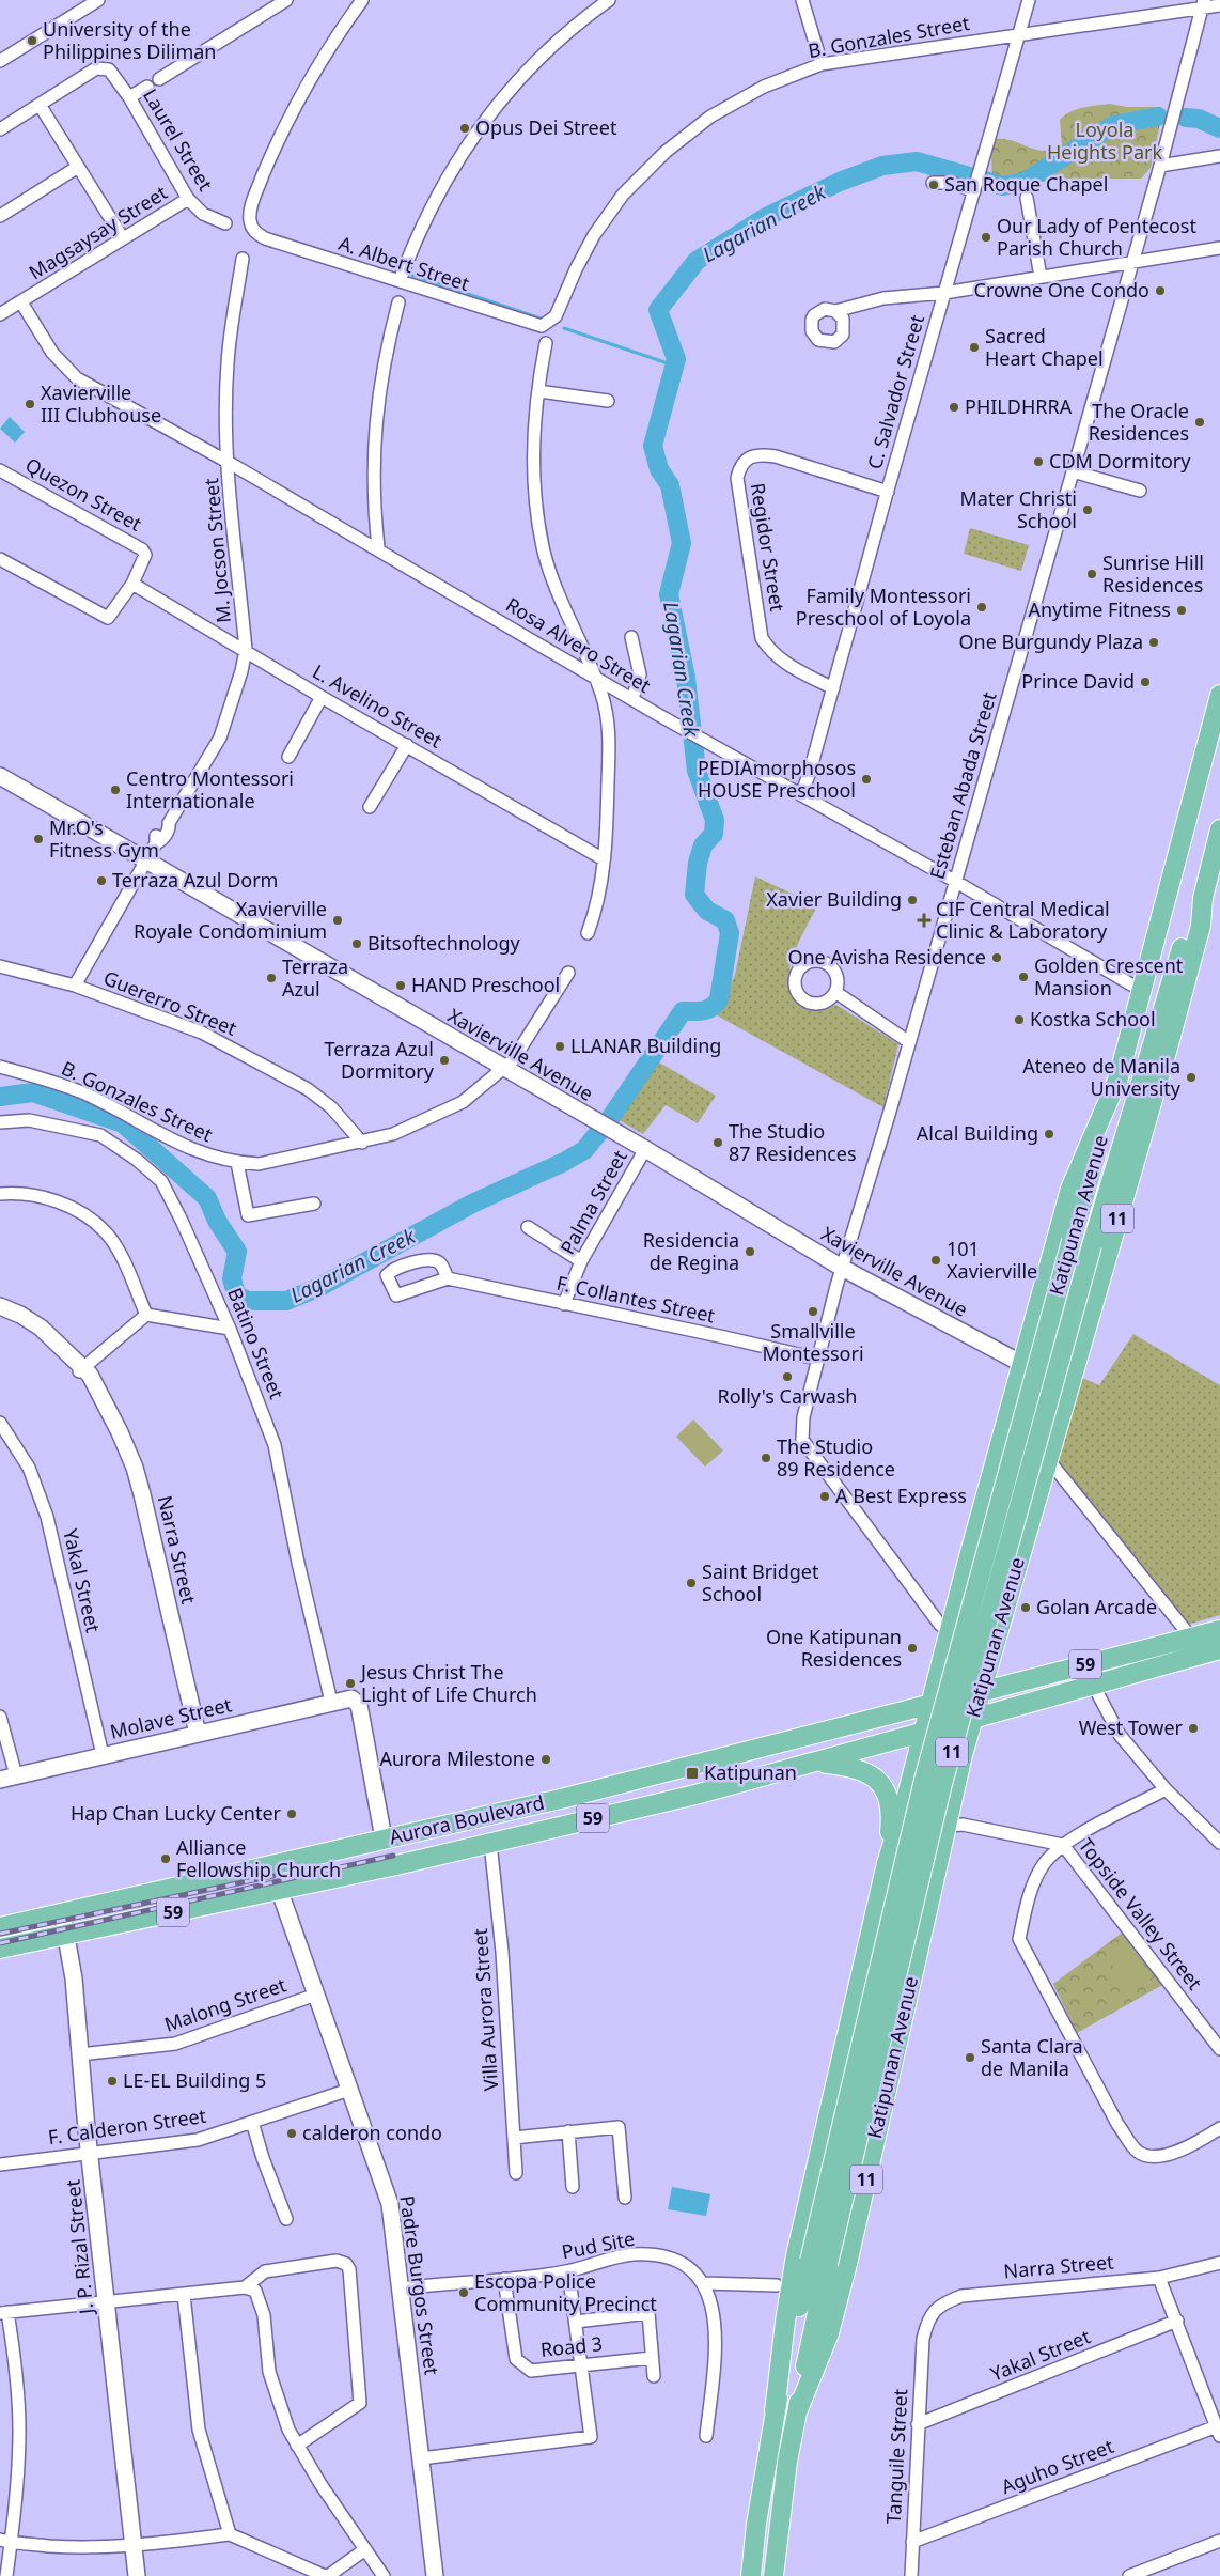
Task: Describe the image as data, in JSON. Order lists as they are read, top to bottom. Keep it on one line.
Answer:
{"streets":{"main road":["Katipunan Avenue","11","59","Aurora Boulevard"],"street":["B. Gonzales Street","Laurel Street","Magsaysay Street","A. Albert Street","C. Salvador Street","Quezon Street","Regidor Street","M. Jocson Street","Rosa Alvero Street","L. Avelino Street","Esteban Abada Street","Guererro Street","Xavierville Avenue","Palma Street","F. Collantes Street","Batino Street","Narra Street","Yakal Street","Molave Street","Topside Valley Street","Malong Street","Villa Aurora Street","F. Calderon Street","Pud Site","J. P. Rizal Street","Padre Burgos Street","Road 3","Tanguile Street","Aguho Street"]},"crossings":[["B. Gonzales Street","A. Albert Street"],["B. Gonzales Street","C. Salvador Street"],["B. Gonzales Street","Esteban Abada Street"],["B. Gonzales Street","Guererro Street"],["B. Gonzales Street","Xavierville Avenue"],["Laurel Street","Magsaysay Street"],["Magsaysay Street","Rosa Alvero Street"],["C. Salvador Street","Regidor Street"],["C. Salvador Street","Rosa Alvero Street"],["Quezon Street","L. Avelino Street"],["M. Jocson Street","Rosa Alvero Street"],["M. Jocson Street","L. Avelino Street"],["M. Jocson Street","Guererro Street"],["M. Jocson Street","Xavierville Avenue"],["Rosa Alvero Street","Esteban Abada Street"],["Rosa Alvero Street","Katipunan Avenue"],["Esteban Abada Street","Xavierville Avenue"],["Esteban Abada Street","Katipunan Avenue"],["Esteban Abada Street","F. Collantes Street"],["Xavierville Avenue","Palma Street"],["Xavierville Avenue","Katipunan Avenue"],["Palma Street","F. Collantes Street"],["Katipunan Avenue","59"],["Katipunan Avenue","Aurora Boulevard"],["Katipunan Avenue","Topside Valley Street"],["Batino Street","Molave Street"],["Narra Street","Molave Street"],["Narra Street","Tanguile Street"],["Yakal Street","Molave Street"],["Yakal Street","Tanguile Street"],["59","Aurora Boulevard"],["Molave Street","Aurora Boulevard"],["Aurora Boulevard","Villa Aurora Street"],["Aurora Boulevard","J. P. Rizal Street"],["Aurora Boulevard","Padre Burgos Street"],["Malong Street","J. P. Rizal Street"],["Malong Street","Padre Burgos Street"],["F. Calderon Street","J. P. Rizal Street"],["F. Calderon Street","Padre Burgos Street"],["Pud Site","Padre Burgos Street"],["Pud Site","Road 3"],["Tanguile Street","Aguho Street"]],"water":["Lagarian Creek"],"parks":["Loyola Heights Park"],"places":{"other":["University of the Philippines Diliman","Opus Dei Street","San Roque Chapel","Our Lady of Pentecost Parish Church","Crowne One Condo","Sacred Heart Chapel","Xavierville III Clubhouse","PHILDHRRA","The Oracle Residences","CDM Dormitory","Mater Christi School","Sunrise Hill Residences","Family Montessori Preschool of Loyola","Anytime Fitness","One Burgundy Plaza","Prince David","PEDIAmorphosos HOUSE Preschool","Centro Montessori Internationale","Mr.O's Fitness Gym","Terraza Azul Dorm","Xavier Building","Xavierville Royale Condominium","Bitsoftechnology","One Avisha Residence","Golden Crescent Mansion","Terraza Azul","HAND Preschool","Kostka School","LLANAR Building","Terraza Azul Dormitory","Ateneo de Manila University","Alcal Building","The Studio 87 Residences","Residencia de Regina","101 Xavierville","Smallville Montessori","Rolly's Carwash","The Studio 89 Residence","A Best Express","Saint Bridget School","Golan Arcade","One Katipunan Residences","Jesus Christ The Light of Life Church","West Tower","Aurora Milestone","Hap Chan Lucky Center","Alliance Fellowship Church","Santa Clara de Manila","LE-EL Building 5","calderon condo","Escopa Police Community Precinct"],"health":["CIF Central Medical Clinic & Laboratory"],"transit":["Katipunan"]}}
